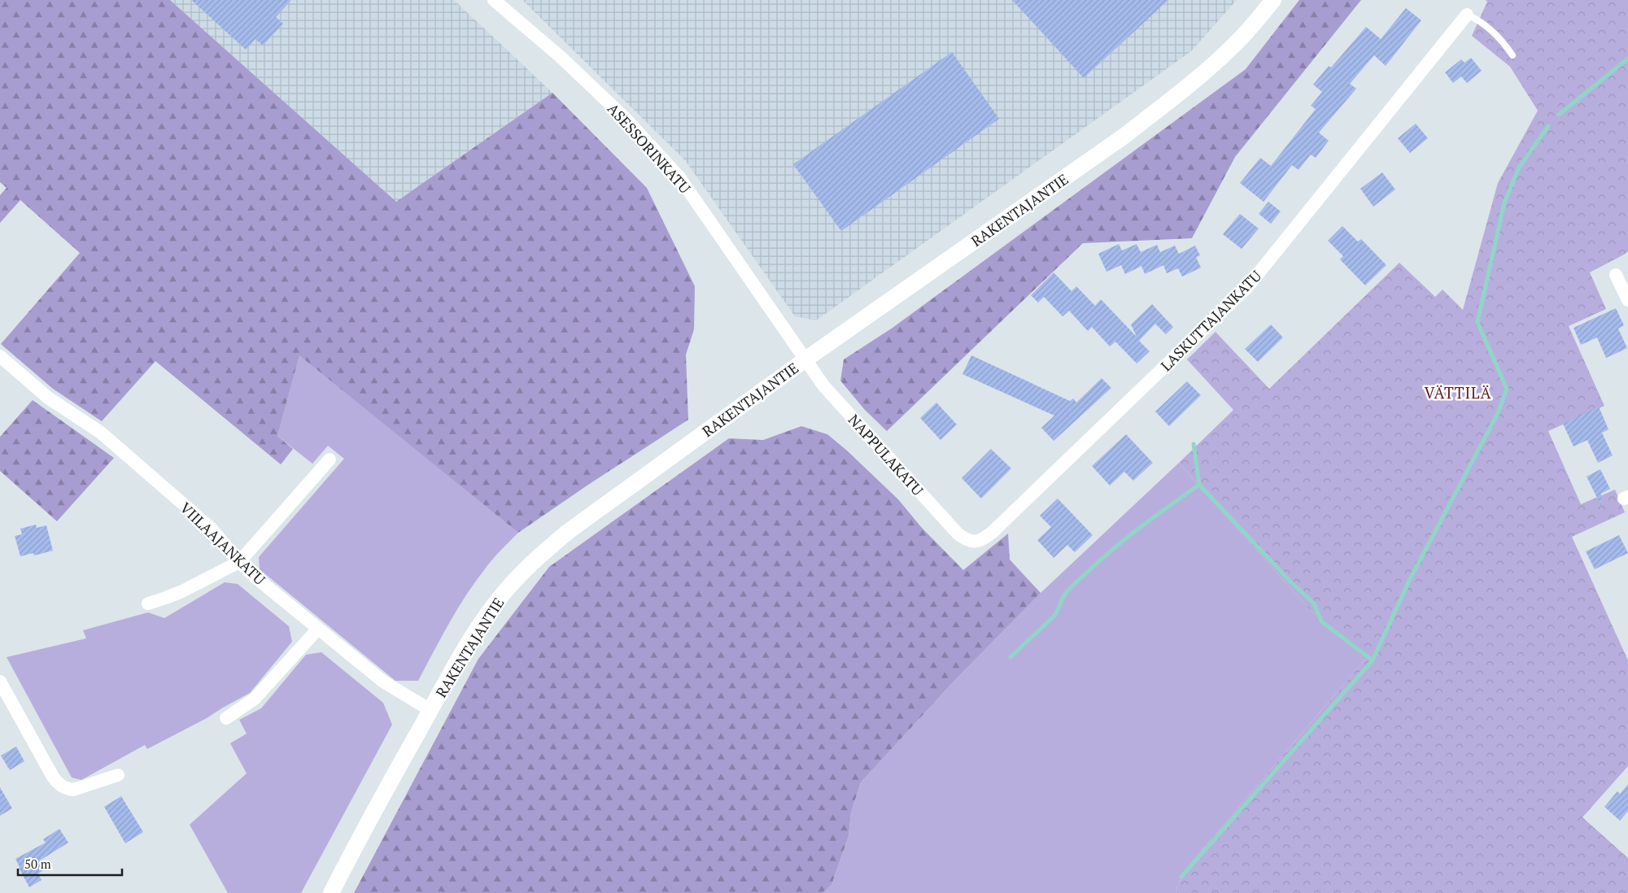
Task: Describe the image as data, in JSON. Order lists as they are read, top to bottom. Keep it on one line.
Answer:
{"streets":{"street":["ASESSORINKATU","RAKENTAJANTIE","LASKUTTAJANKATU","NAPPULAKATU","VIILAAJANKATU"]},"crossings":[["ASESSORINKATU","RAKENTAJANTIE"],["ASESSORINKATU","NAPPULAKATU"],["RAKENTAJANTIE","NAPPULAKATU"],["RAKENTAJANTIE","VIILAAJANKATU"],["LASKUTTAJANKATU","NAPPULAKATU"]],"districts":["VÄTTILÄ"],"scale_bar":"50 m"}
